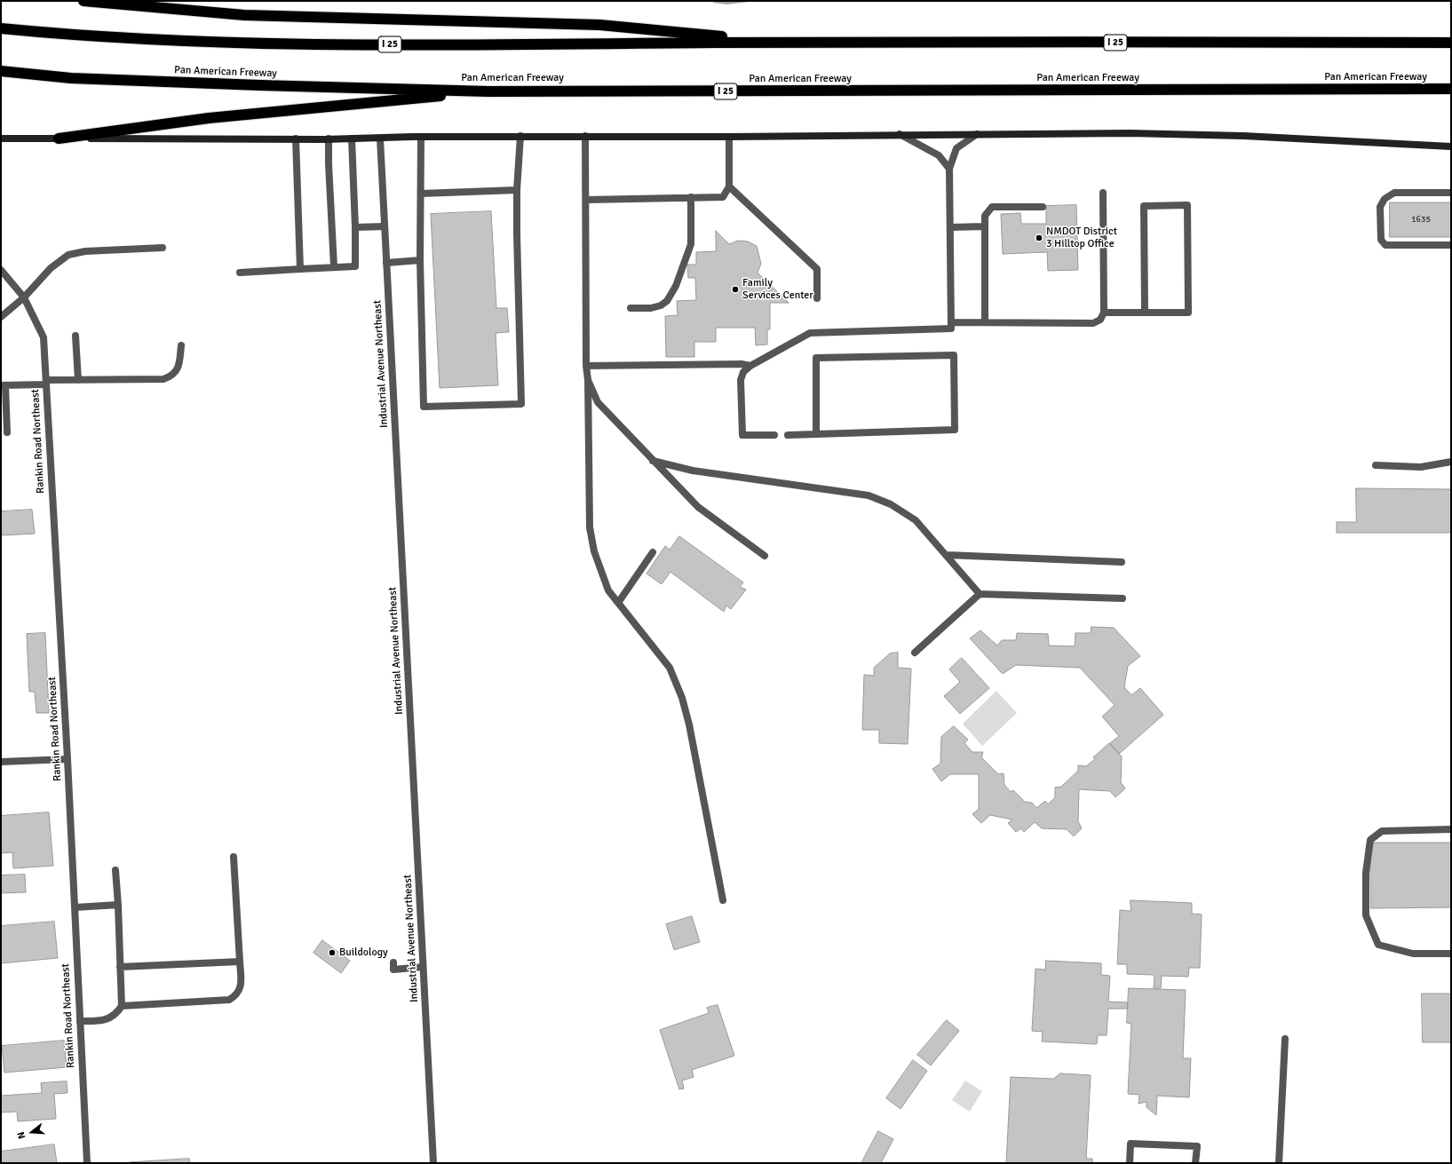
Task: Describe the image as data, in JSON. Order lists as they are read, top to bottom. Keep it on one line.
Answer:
{"streets":{"highway":["I 25","Pan American Freeway"],"street":["Industrial Avenue Northeast","Rankin Road Northeast"]},"places":["NMDOT District 3 Hilltop Office","Family Services Center","Buildology"],"house_numbers":["1635"],"north":"left"}
